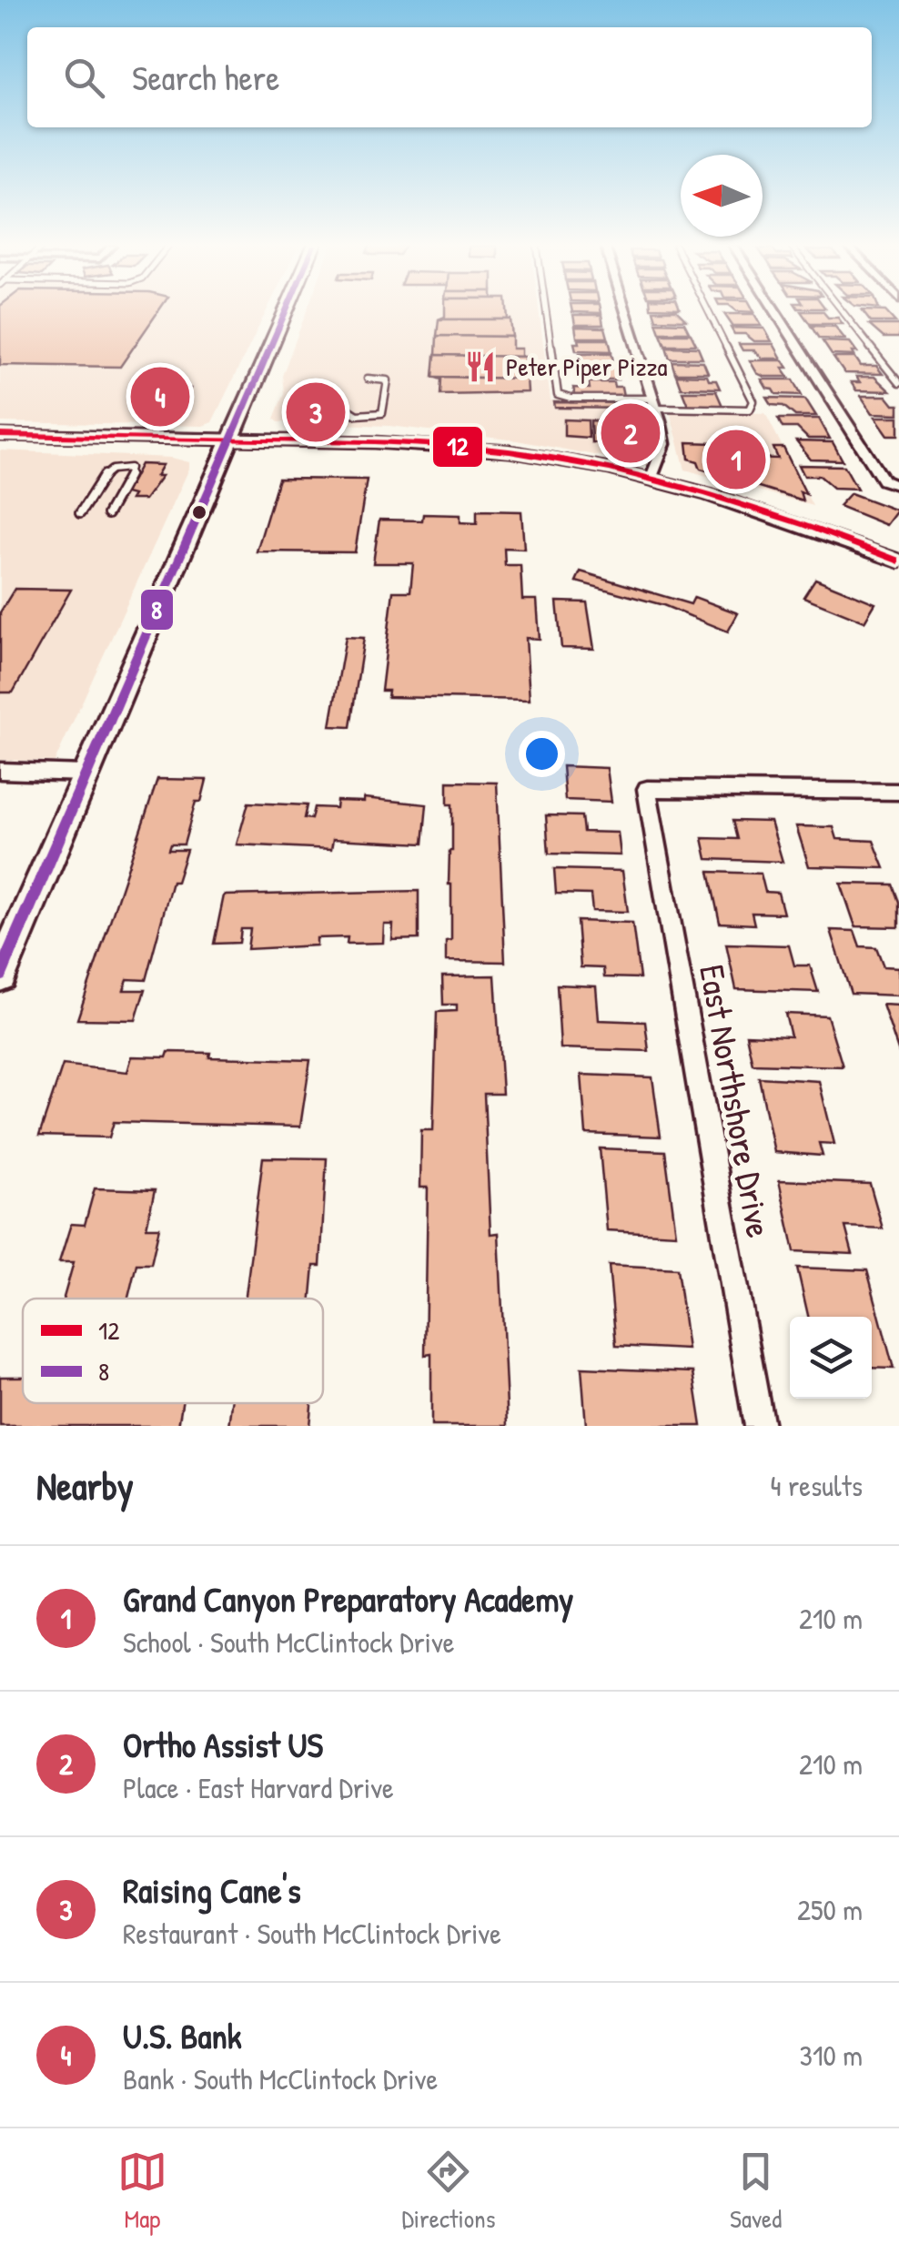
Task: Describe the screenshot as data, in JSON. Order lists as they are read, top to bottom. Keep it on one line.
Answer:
{"streets":{"street":["East Northshore Drive"]},"places":{"restaurant":["Peter Piper Pizza"]},"lines":["transit line 8","transit line 12"],"legend":["12","8"],"north":"left","page":{"search":"Search here","pins":["4","3","2","1"],"heading":["Nearby","4 results"],"list":[{"mark":"1","name":"Grand Canyon Preparatory Academy","note":"School · South McClintock Drive","value":"210 m"},{"mark":"2","name":"Ortho Assist US","note":"Place · East Harvard Drive","value":"210 m"},{"mark":"3","name":"Raising Cane's","note":"Restaurant · South McClintock Drive","value":"250 m"},{"mark":"4","name":"U.S. Bank","note":"Bank · South McClintock Drive","value":"310 m"}],"nav":["Map","Directions","Saved"]}}
